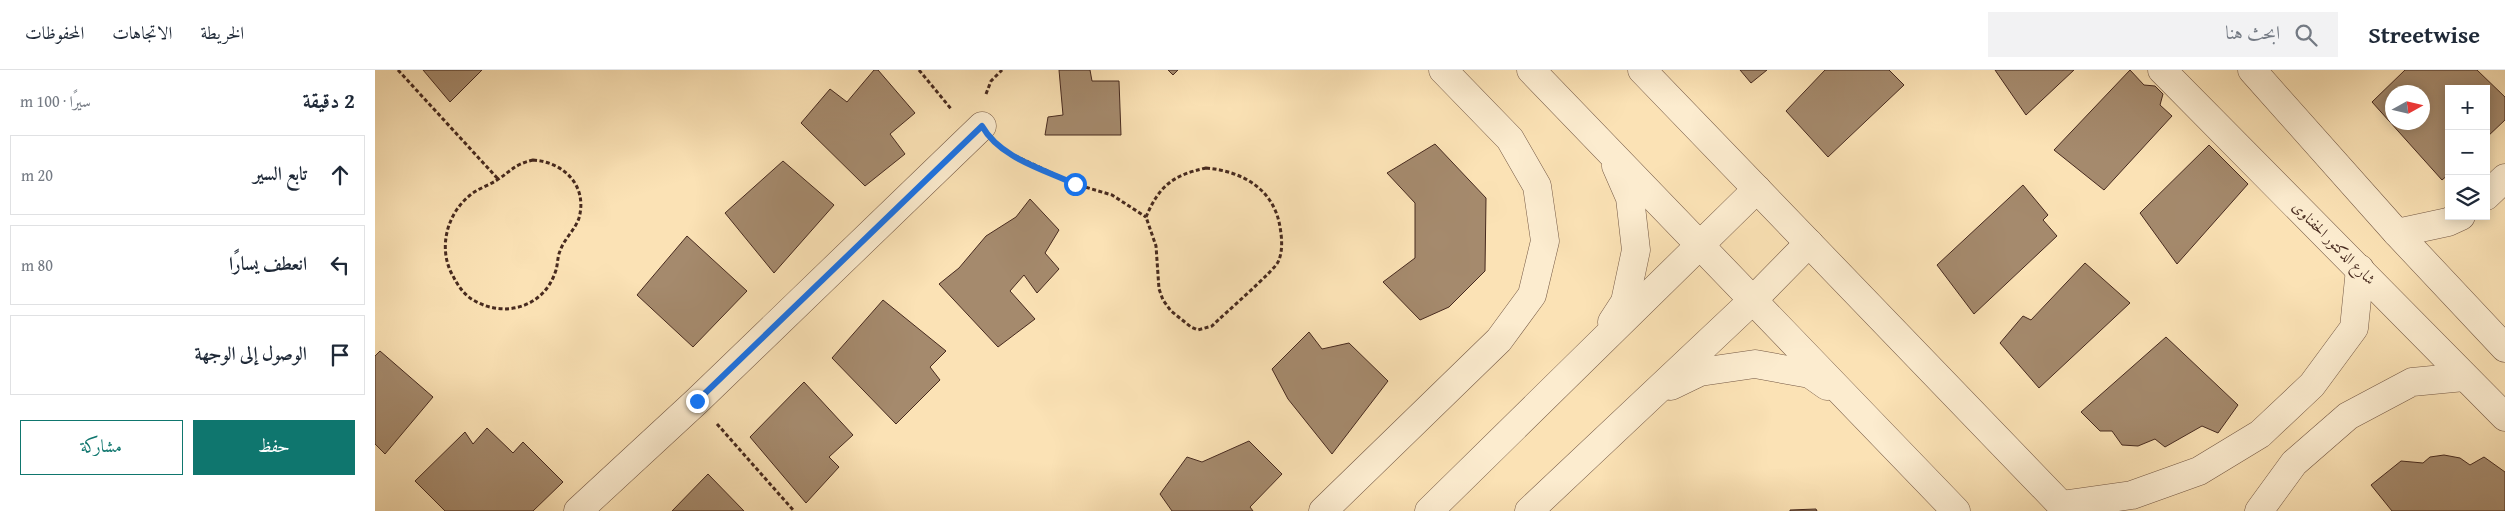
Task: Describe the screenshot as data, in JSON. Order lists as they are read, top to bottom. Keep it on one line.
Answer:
{"streets":{"street":["شارع الدكتور الحفناوى"]},"north":"right","page":{"header":"Streetwise","search":"ابحث هنا","nav":["الخريطة","الاتجاهات","المحفوظات"],"heading":["2 دقيقة","سيرًا · 100 m"],"map_buttons":["+","−"],"list":[["تابع السير","20 m"],["انعطف يسارًا","80 m"],"الوصول إلى الوجهة"],"buttons":["حفظ","مشاركة"]}}
